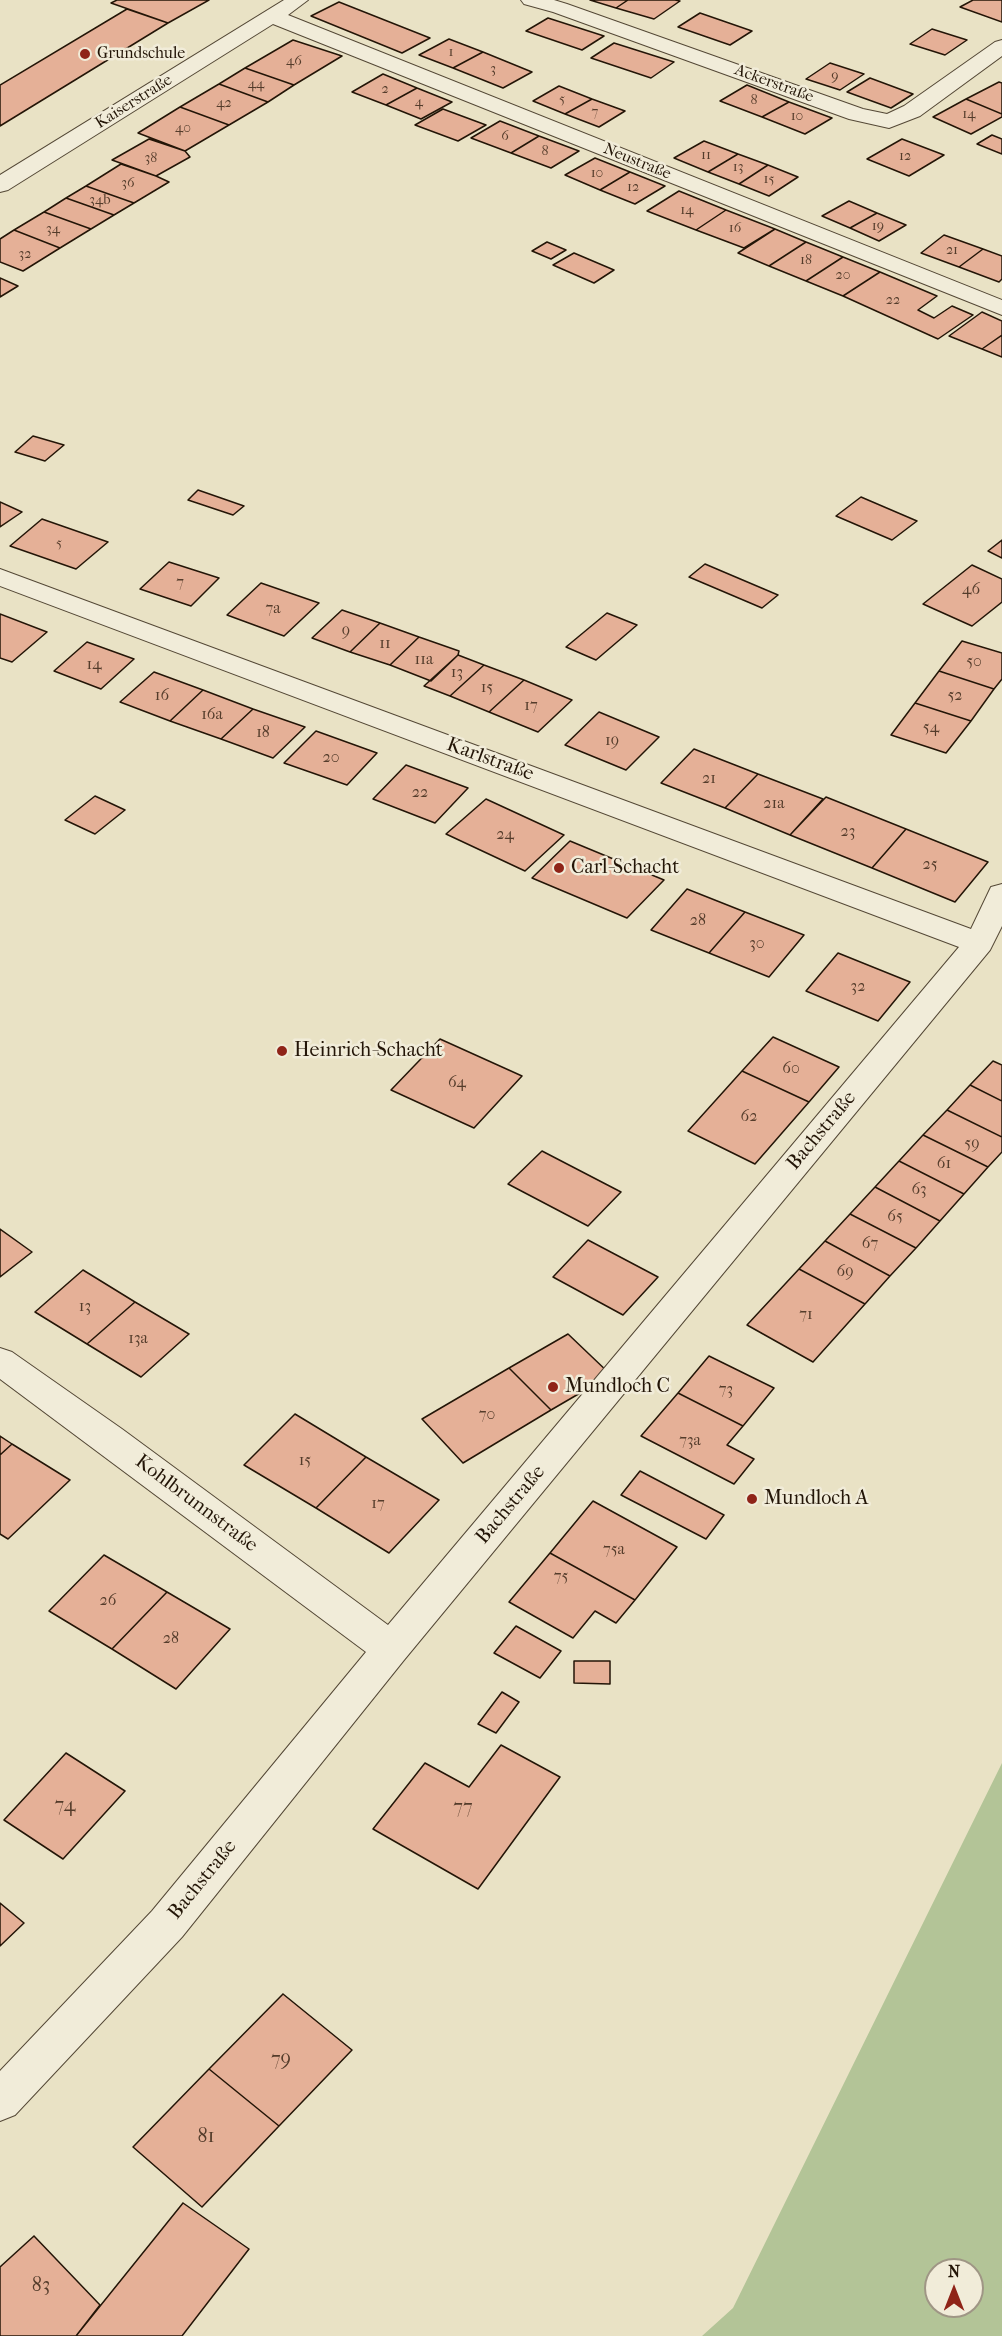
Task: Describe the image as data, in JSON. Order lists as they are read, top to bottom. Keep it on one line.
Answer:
{"streets":{"street":["Ackerstraße","Kaiserstraße","Neustraße","Karlstraße","Bachstraße","Kohlbrunnstraße"]},"crossings":[["Kaiserstraße","Neustraße"],["Karlstraße","Bachstraße"],["Bachstraße","Kohlbrunnstraße"]],"places":["Grundschule","Carl-Schacht","Heinrich-Schacht","Mundloch C","Mundloch A"],"house_numbers":["1","46","3","9","44","2","5","8","4","42","7","14","10","40","6","8","11","12","38","13","10","15","36","12","34b","14","19","16","34","21","32","18","20","22","5","7","46","7a","9","11","11a","50","14","13","15","16","52","17","16a","54","18","19","20","21","22","21a","23","24","25","28","30","32","60","64","62","59","61","63","65","67","69","13","71","13a","73","70","73a","15","17","75a","75","26","28","74","77","79","81","83"],"north":"top"}
